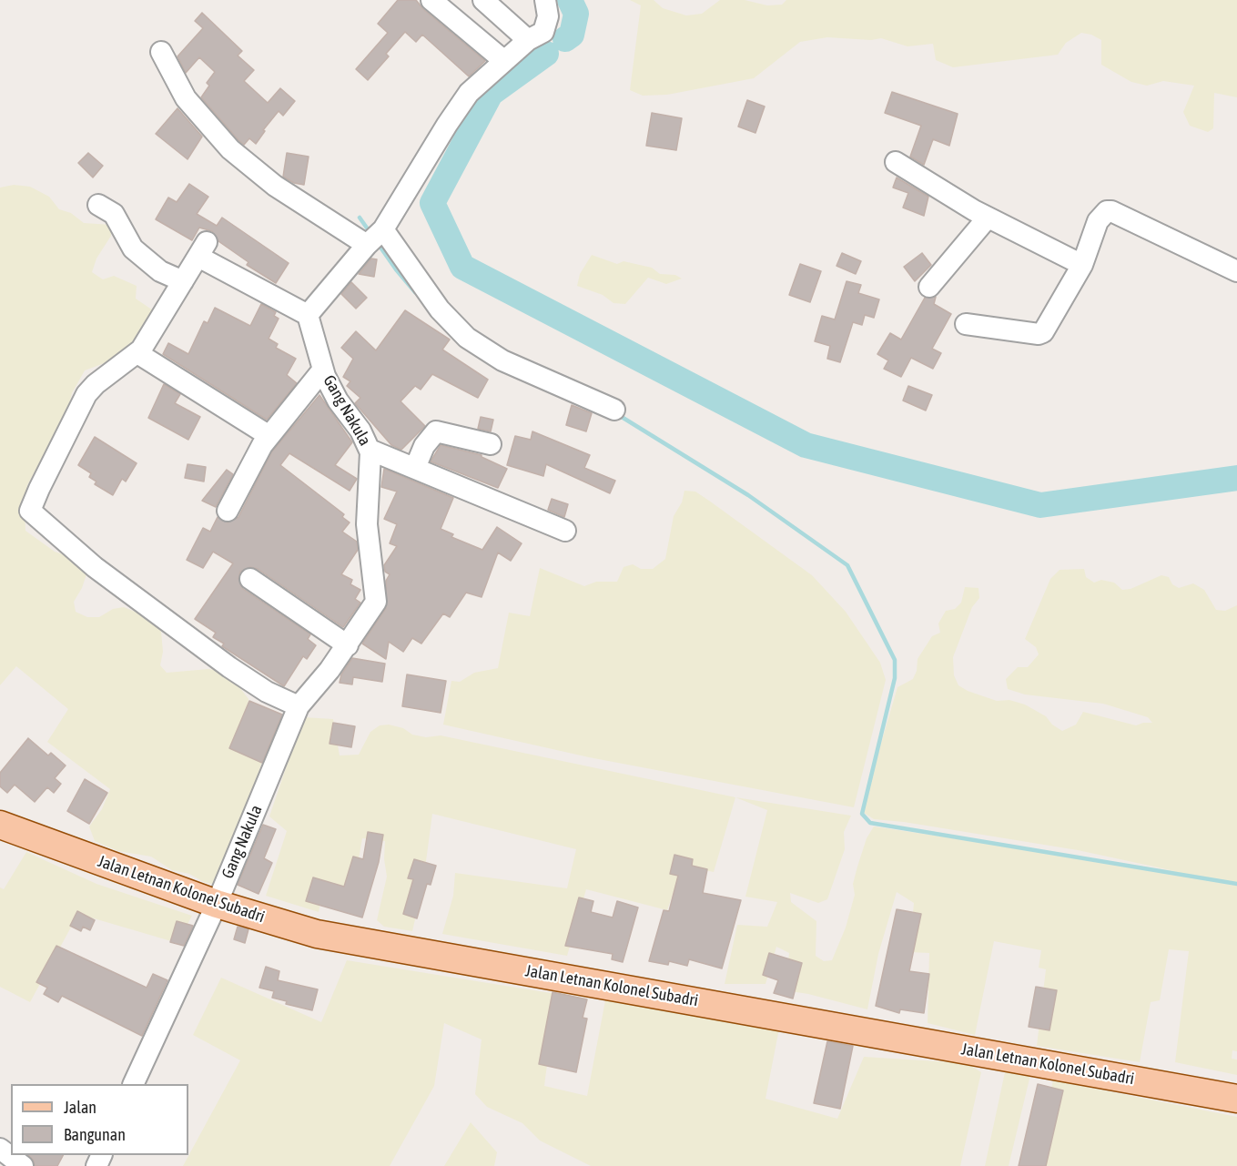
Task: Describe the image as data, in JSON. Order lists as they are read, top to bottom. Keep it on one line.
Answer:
{"streets":{"main road":["Jalan Letnan Kolonel Subadri"],"street":["Gang Nakula"]},"crossings":[["Gang Nakula","Jalan Letnan Kolonel Subadri"]],"legend":["Jalan","Bangunan"]}
